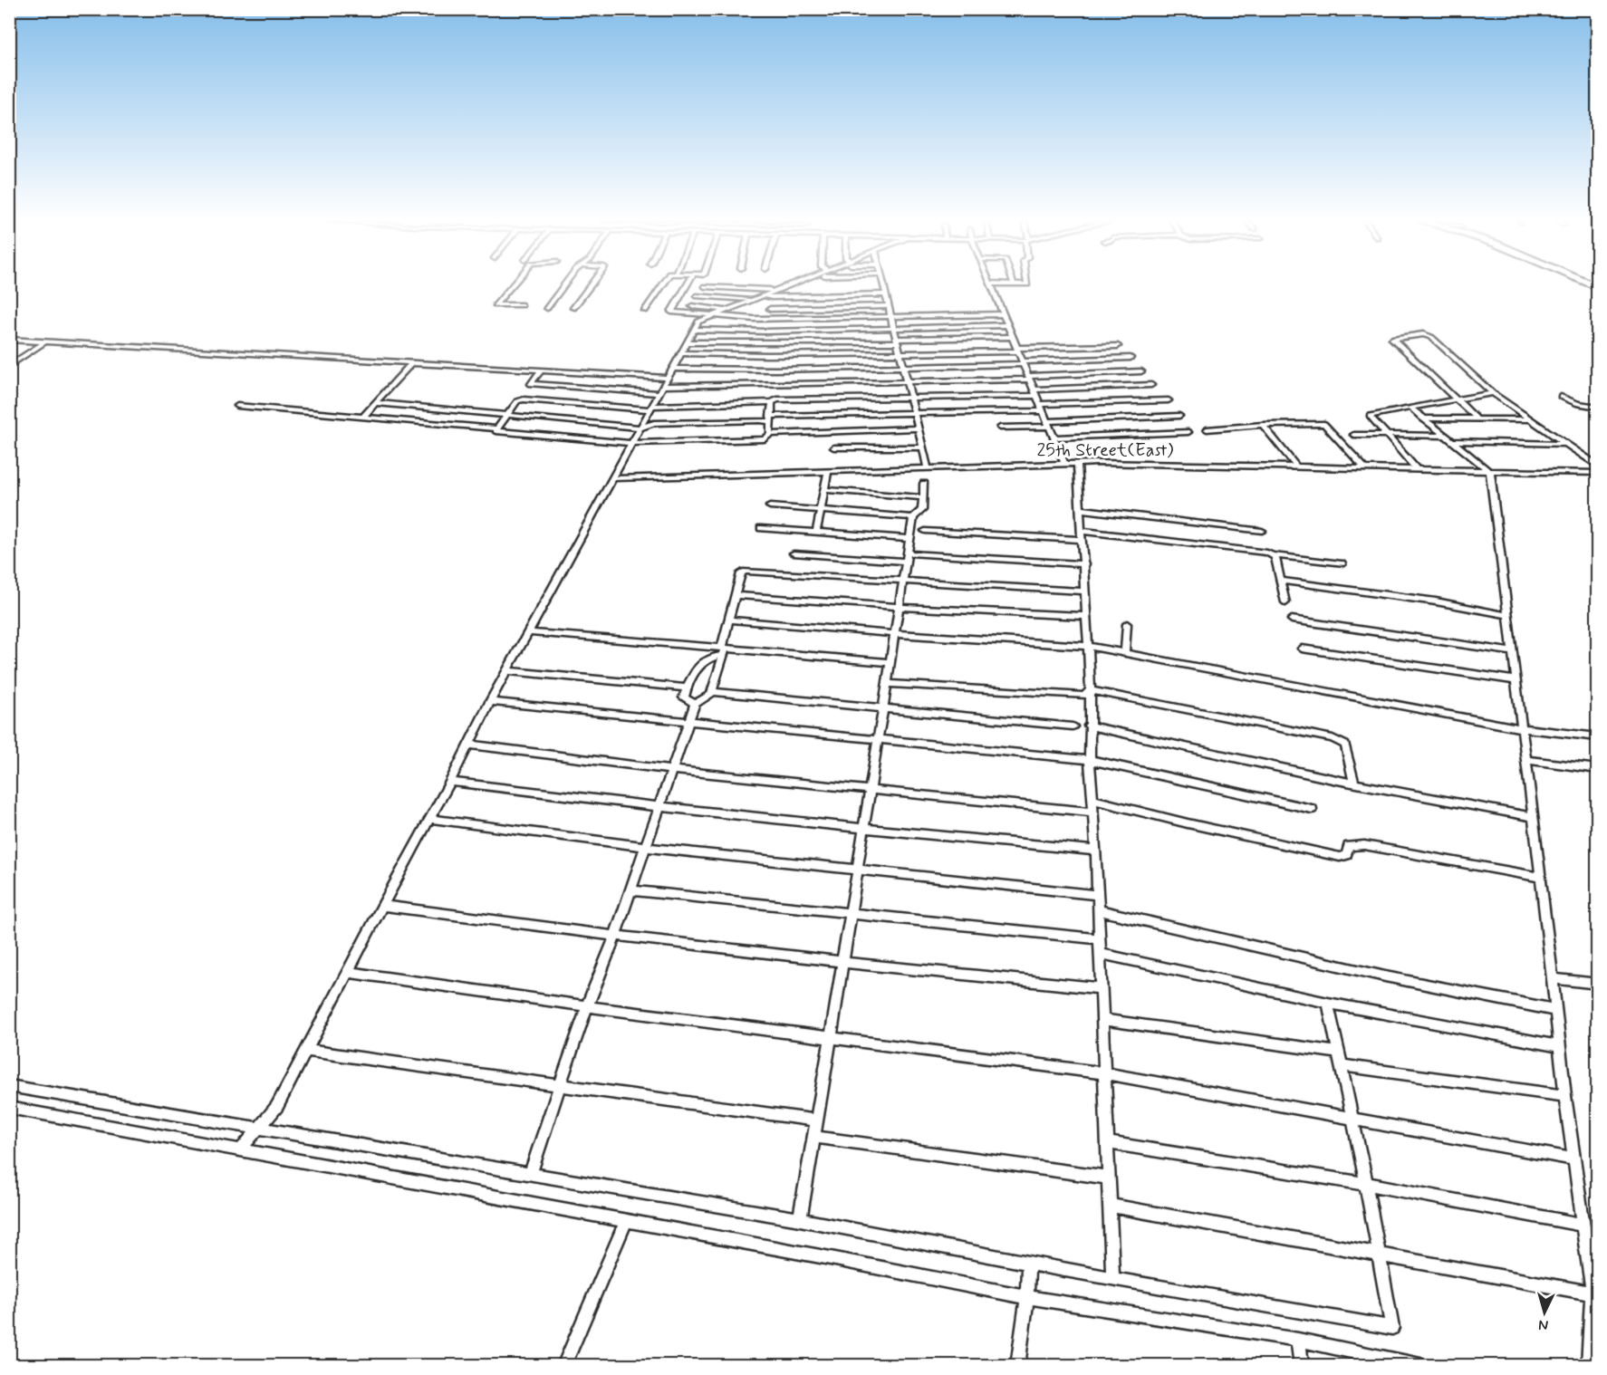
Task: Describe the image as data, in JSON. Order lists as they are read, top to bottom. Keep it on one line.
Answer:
{"streets":{"street":["25th Street(East)"]},"north":"bottom"}
